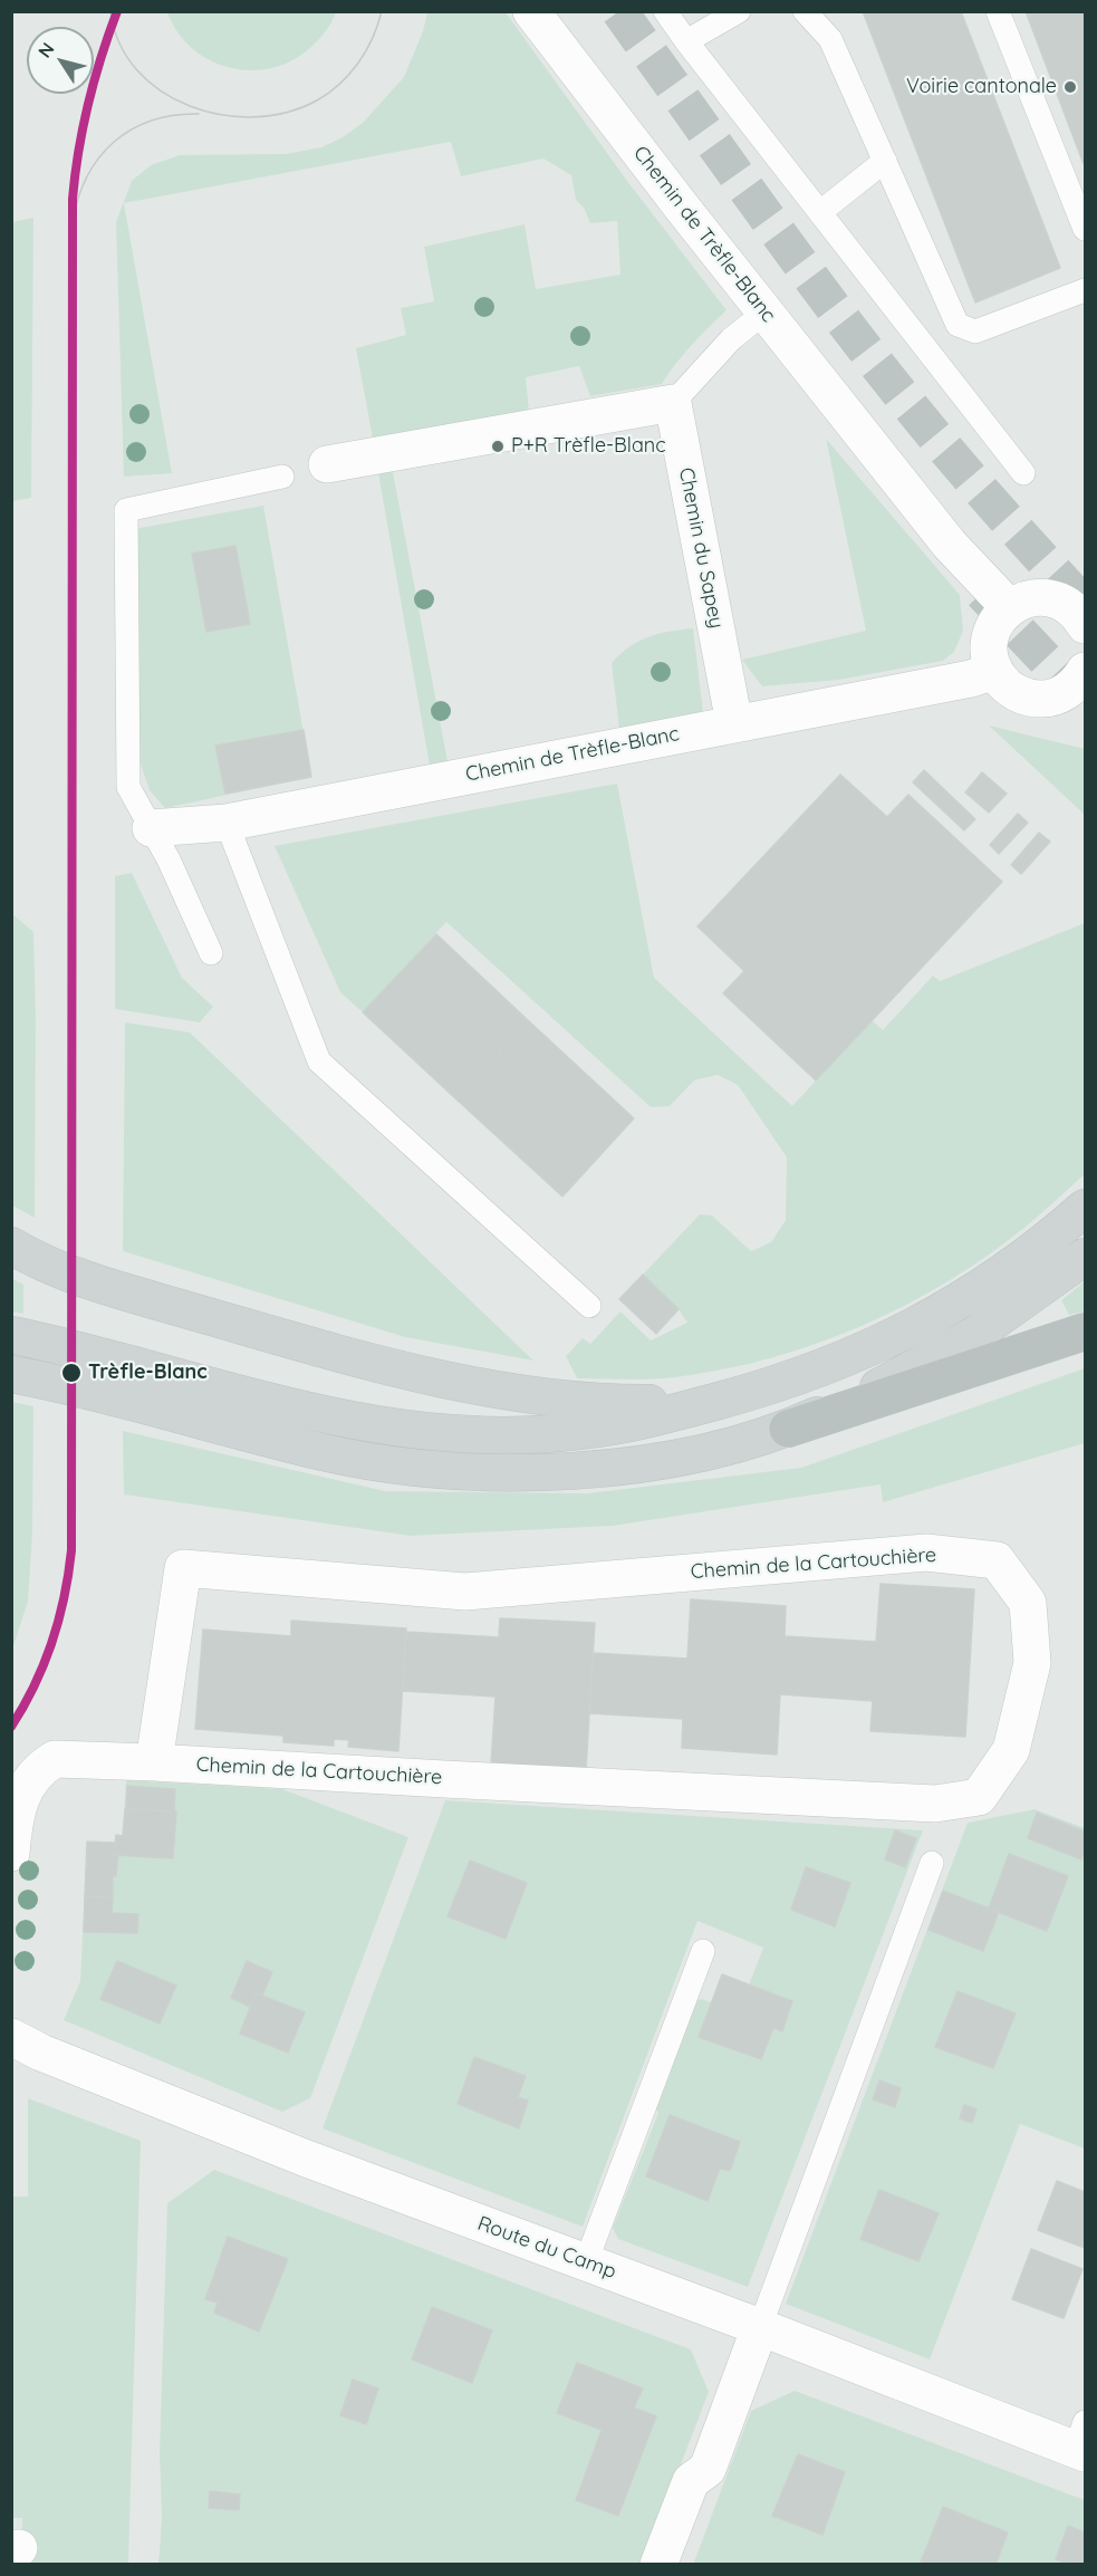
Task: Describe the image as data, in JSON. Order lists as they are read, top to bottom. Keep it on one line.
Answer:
{"streets":{"street":["Chemin de Trèfle-Blanc","Chemin du Sapey","Chemin de la Cartouchière","Route du Camp"]},"crossings":[["Chemin de Trèfle-Blanc","Chemin du Sapey"]],"places":["Voirie cantonale","P+R Trèfle-Blanc","Trèfle-Blanc"],"north":"top left"}
